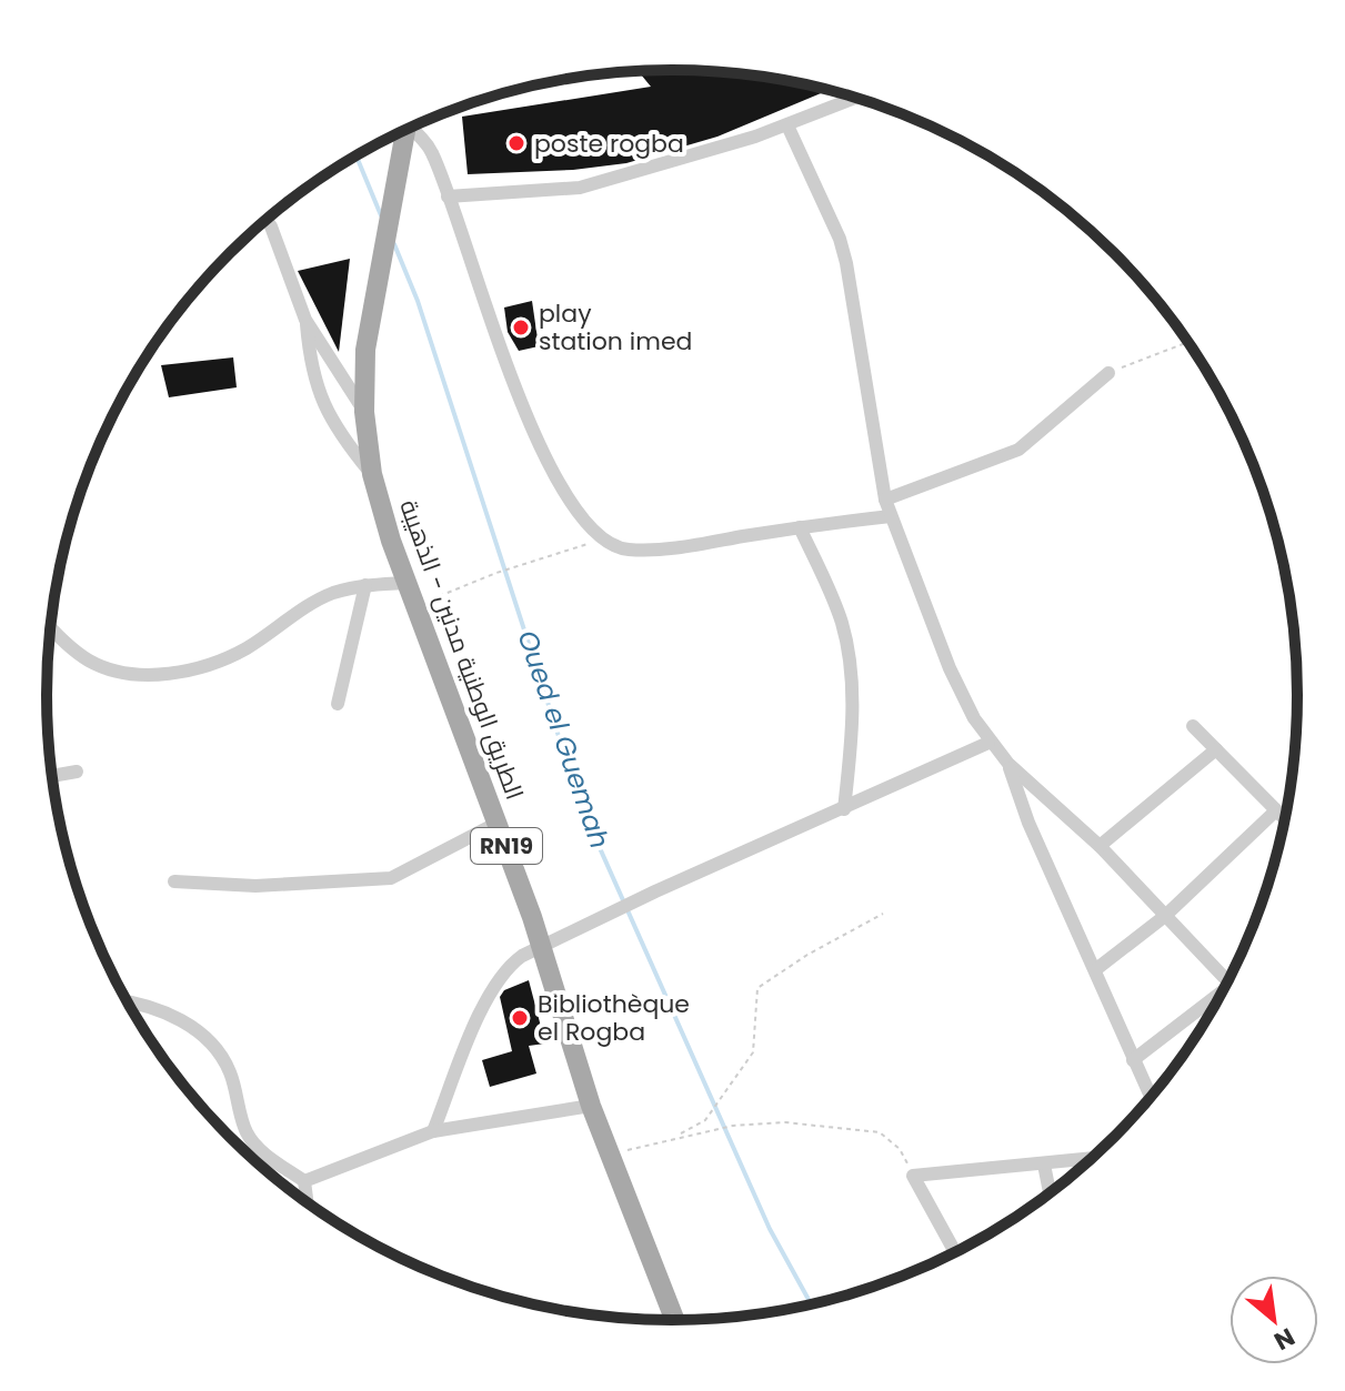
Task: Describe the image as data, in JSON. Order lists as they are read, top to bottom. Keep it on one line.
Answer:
{"streets":{"main road":["الطريق الوطنية مدنين - الذهيبة","RN19"]},"water":["Oued el Guemah"],"places":["poste rogba","play station imed","Bibliothèque el Rogba"],"north":"bottom right"}
